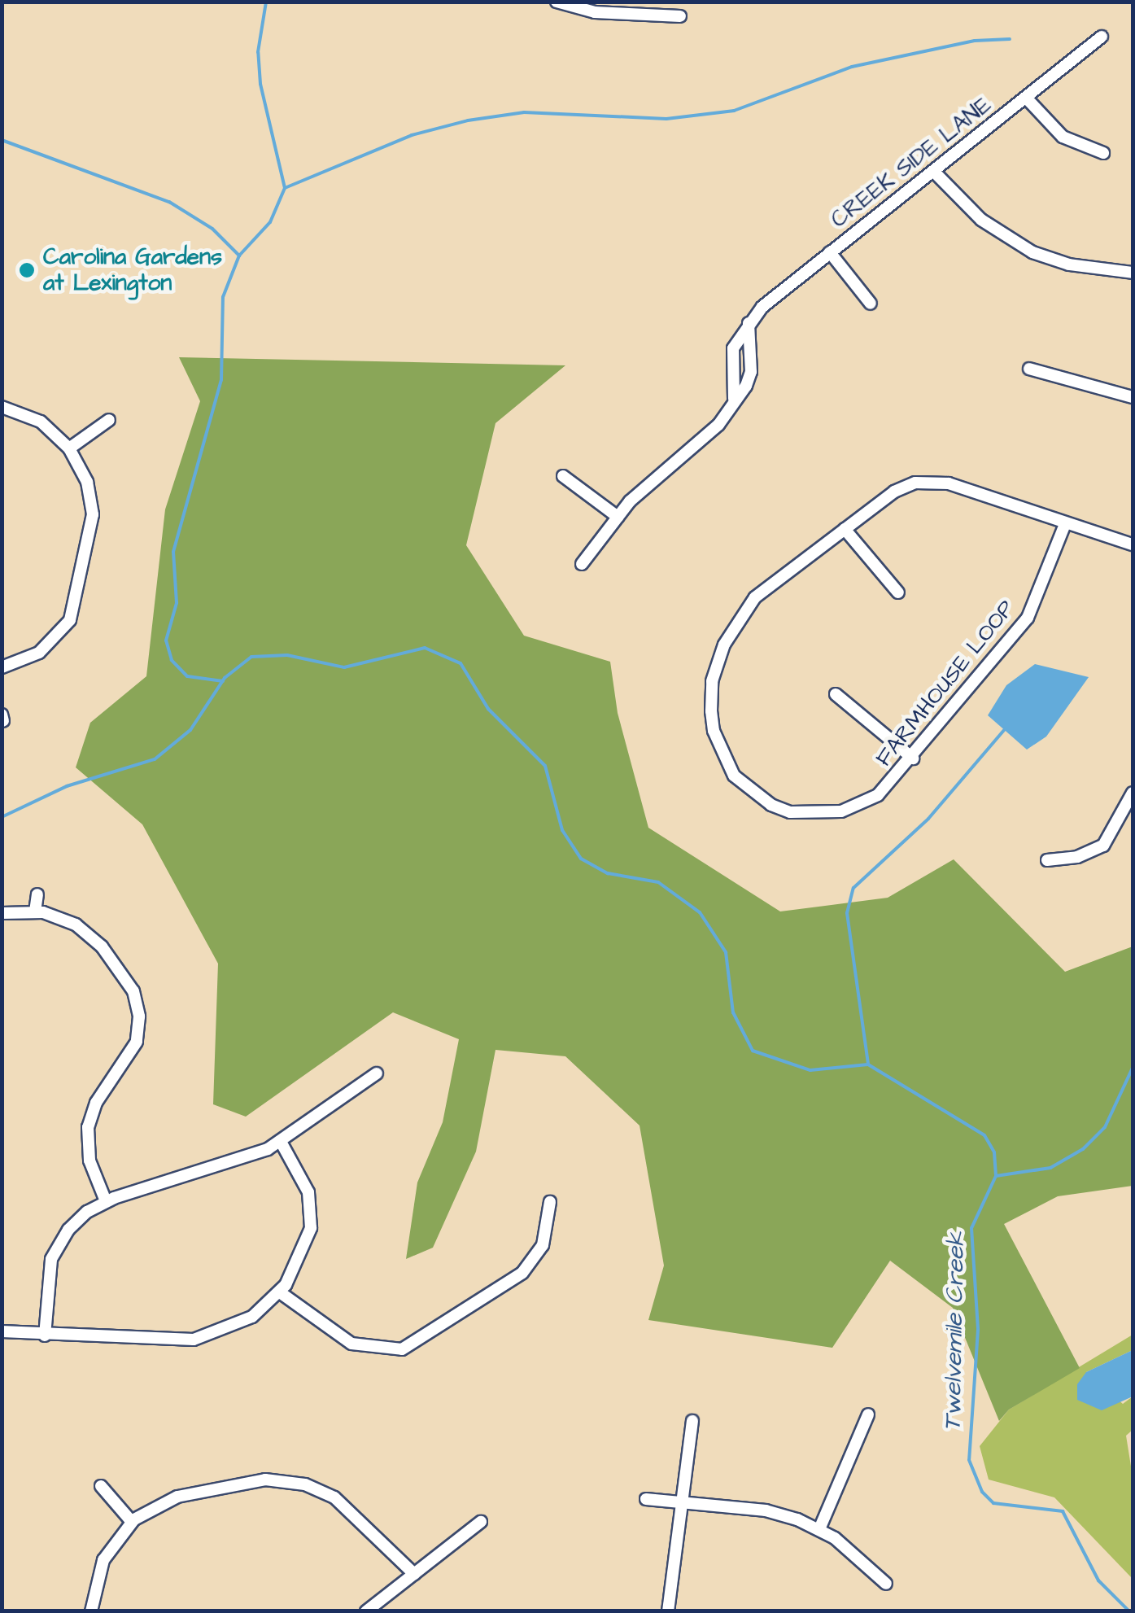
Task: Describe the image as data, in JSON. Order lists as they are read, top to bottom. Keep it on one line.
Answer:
{"streets":{"street":["CREEK SIDE LANE","FARMHOUSE LOOP"]},"water":["Twelvemile Creek"],"places":["Carolina Gardens at Lexington"]}
